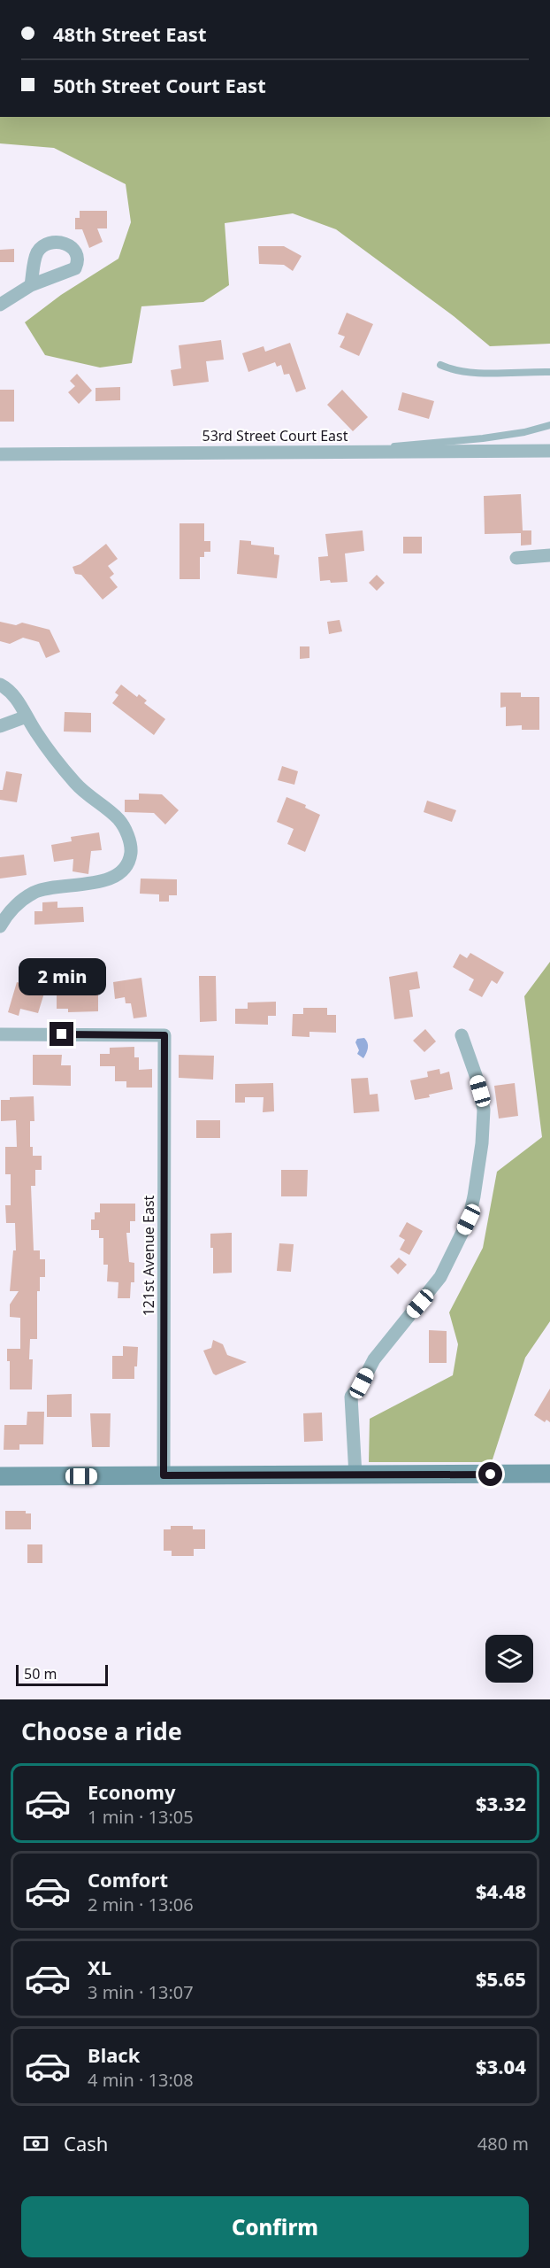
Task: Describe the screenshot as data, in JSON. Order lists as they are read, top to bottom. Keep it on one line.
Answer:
{"streets":{"street":["53rd Street Court East","121st Avenue East"]},"scale_bar":"50 m","page":{"banner":["48th Street East","50th Street Court East"],"bubble":"2 min","scale":"50 m","heading":"Choose a ride","list":[{"name":"Economy","note":"1 min · 13:05","value":"$3.32"},{"name":"Comfort","note":"2 min · 13:06","value":"$4.48"},{"name":"XL","note":"3 min · 13:07","value":"$5.65"},{"name":"Black","note":"4 min · 13:08","value":"$3.04"}],"pay":["Cash","480 m"],"buttons":"Confirm"}}
